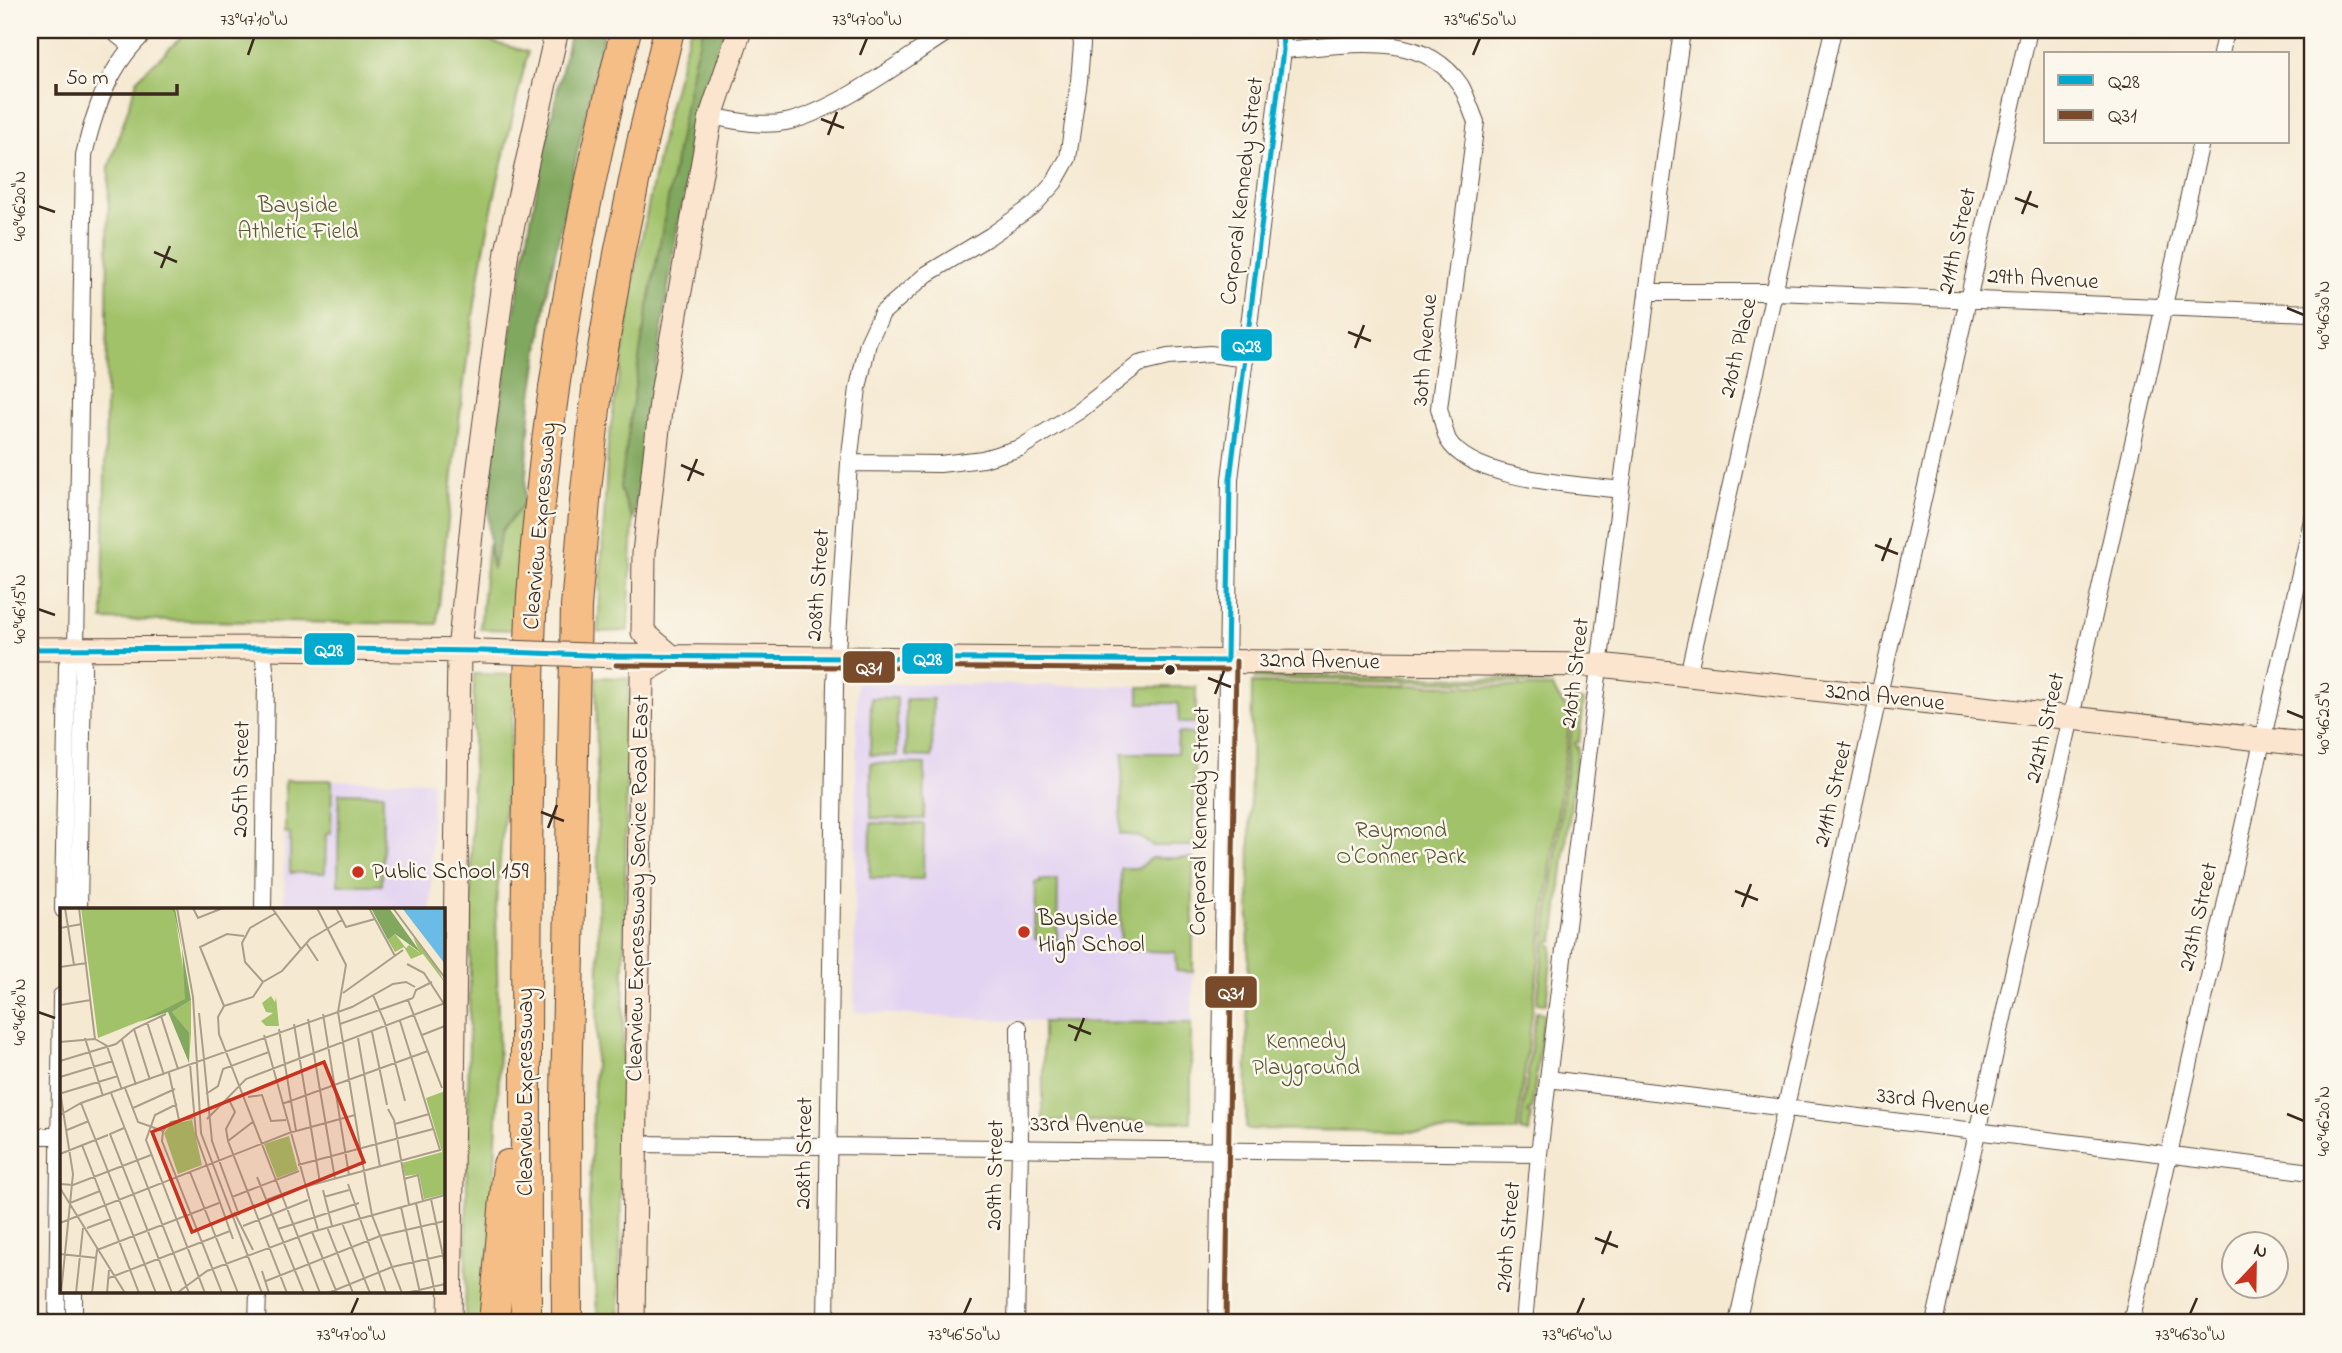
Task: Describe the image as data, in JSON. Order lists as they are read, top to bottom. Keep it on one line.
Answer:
{"streets":{"highway":["Clearview Expressway"],"street":["Corporal Kennedy Street","211th Street","29th Avenue","210th Place","30th Avenue","208th Street","32nd Avenue","210th Street","212th Street","205th Street","Clearview Expressway Service Road East","213th Street","33rd Avenue","209th Street"]},"crossings":[["Corporal Kennedy Street","30th Avenue"],["Corporal Kennedy Street","32nd Avenue"],["Corporal Kennedy Street","33rd Avenue"],["211th Street","29th Avenue"],["211th Street","32nd Avenue"],["211th Street","33rd Avenue"],["29th Avenue","210th Place"],["29th Avenue","210th Street"],["29th Avenue","212th Street"],["210th Place","32nd Avenue"],["30th Avenue","210th Street"],["208th Street","32nd Avenue"],["208th Street","33rd Avenue"],["32nd Avenue","210th Street"],["32nd Avenue","212th Street"],["32nd Avenue","205th Street"],["32nd Avenue","Clearview Expressway Service Road East"],["32nd Avenue","213th Street"],["210th Street","33rd Avenue"],["212th Street","33rd Avenue"],["Clearview Expressway Service Road East","33rd Avenue"],["213th Street","33rd Avenue"],["33rd Avenue","209th Street"]],"parks":["Bayside Athletic Field","Raymond O'Conner Park","Kennedy Playground"],"places":["Public School 159","Bayside High School"],"lines":["transit line Q28","transit line Q31"],"legend":["Q28","Q31"],"scale_bar":"50 m","north":"top","coordinates":["73°47'10\"W","73°47'00\"W","73°46'50\"W","40°46'20\"N","40°46'30\"N","40°46'15\"N","40°46'25\"N","40°46'10\"N","73°46'40\"W","73°46'30\"W"]}
